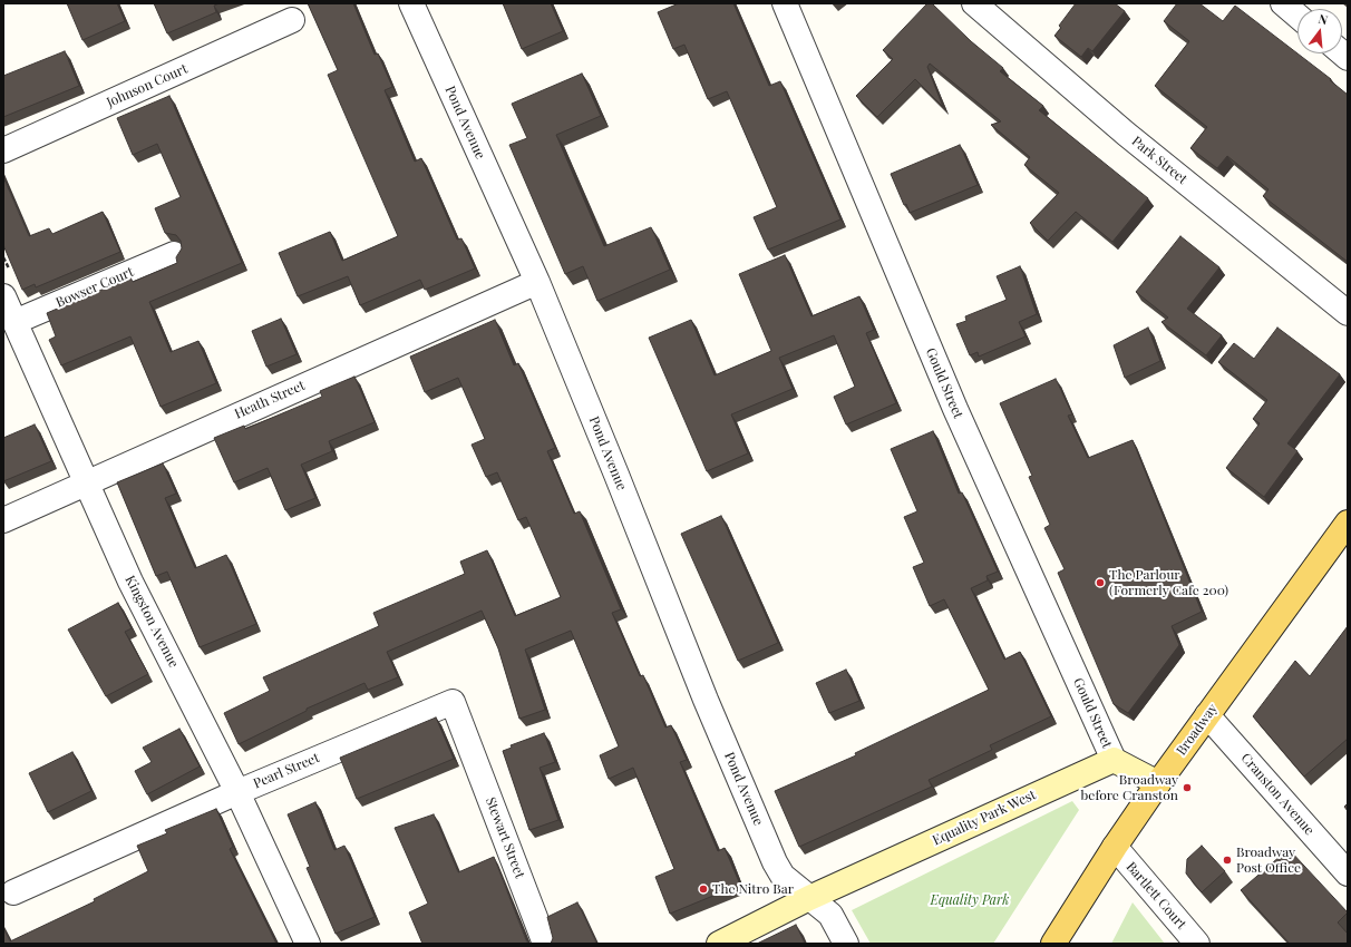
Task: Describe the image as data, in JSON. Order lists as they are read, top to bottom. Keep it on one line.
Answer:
{"streets":{"main road":["Broadway"],"street":["Johnson Court","Pond Avenue","Park Street","Bowser Court","Gould Street","Heath Street","Kingston Avenue","Pearl Street","Cranston Avenue","Equality Park West","Stewart Street","Bartlett Court"]},"crossings":[["Pond Avenue","Heath Street"],["Pond Avenue","Equality Park West"],["Bowser Court","Kingston Avenue"],["Gould Street","Equality Park West"],["Heath Street","Kingston Avenue"],["Kingston Avenue","Pearl Street"],["Broadway","Cranston Avenue"],["Broadway","Bartlett Court"],["Pearl Street","Stewart Street"]],"parks":["Equality Park"],"places":["The Parlour (Formerly Cafe 200)","Broadway before Cranston","Broadway Post Office","The Nitro Bar"],"north":"top"}
